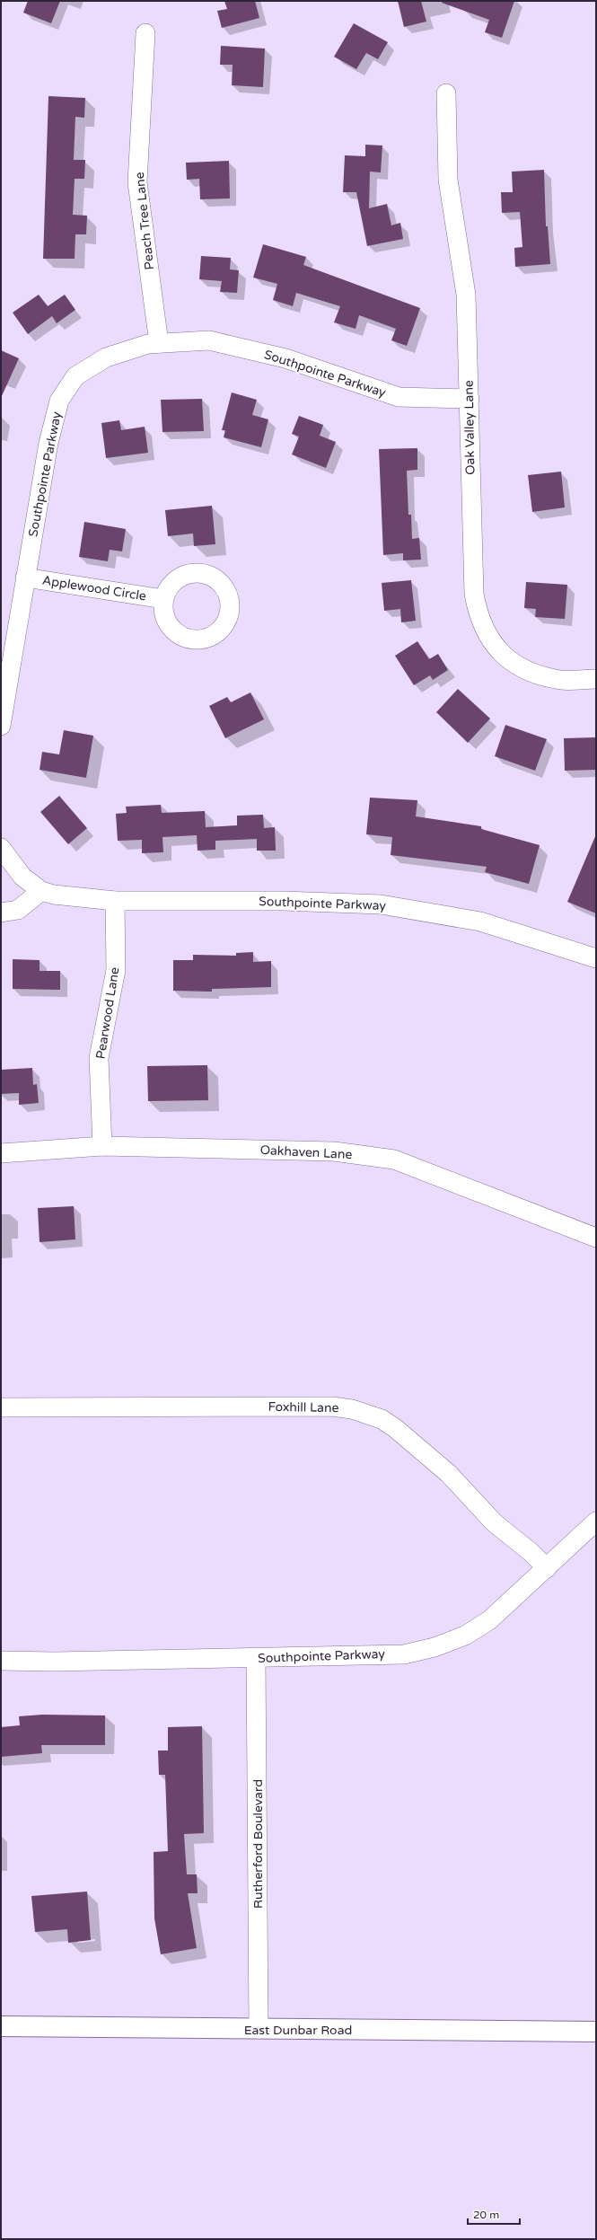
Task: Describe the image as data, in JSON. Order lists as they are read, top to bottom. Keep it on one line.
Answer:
{"streets":{"street":["Peach Tree Lane","Southpointe Parkway","Oak Valley Lane","Applewood Circle","Pearwood Lane","Oakhaven Lane","Foxhill Lane","Rutherford Boulevard","East Dunbar Road"]},"crossings":[["Peach Tree Lane","Southpointe Parkway"],["Southpointe Parkway","Oak Valley Lane"],["Southpointe Parkway","Applewood Circle"],["Southpointe Parkway","Pearwood Lane"],["Southpointe Parkway","Foxhill Lane"],["Southpointe Parkway","Rutherford Boulevard"],["Pearwood Lane","Oakhaven Lane"],["Rutherford Boulevard","East Dunbar Road"]],"scale_bar":"20 m"}
